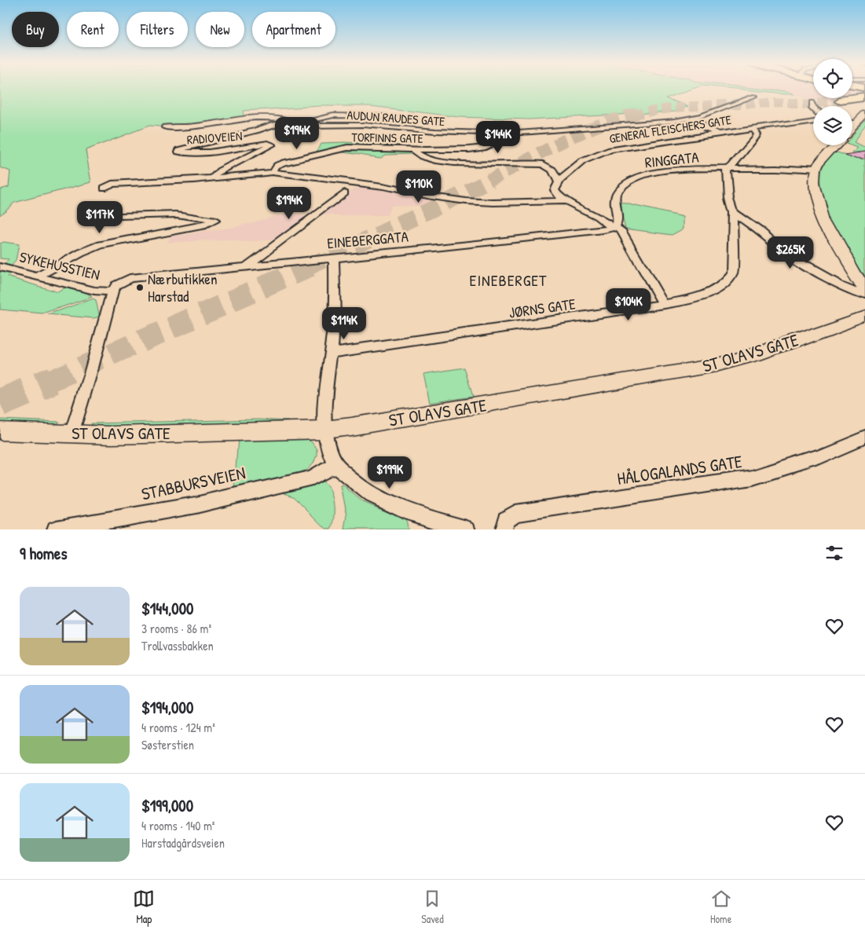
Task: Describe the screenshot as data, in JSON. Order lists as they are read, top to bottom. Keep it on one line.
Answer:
{"streets":{"street":["AUDUN RAUDES GATE","GENERAL FLEISCHERS GATE","RADIOVEIEN","TORFINNS GATE","RINGGATA","EINEBERGGATA","SYKEHUSSTIEN","JØRNS GATE","ST OLAVS GATE","HÅLOGALANDS GATE","STABBURSVEIEN"]},"crossings":[["AUDUN RAUDES GATE","RADIOVEIEN"],["AUDUN RAUDES GATE","TORFINNS GATE"],["RADIOVEIEN","TORFINNS GATE"],["RINGGATA","EINEBERGGATA"],["RINGGATA","JØRNS GATE"],["EINEBERGGATA","SYKEHUSSTIEN"]],"districts":["EINEBERGET"],"places":["Nærbutikken Harstad"],"page":{"chip":["Buy","Rent","Filters","New","Apartment"],"price":["$194K","$144K","$110K","$194K","$117K","$265K","$104K","$114K","$199K"],"heading":"9 homes","list":[{"name":"$144,000","note":"3 rooms · 86 m² · Trollvassbakken"},{"name":"$194,000","note":"4 rooms · 124 m² · Søsterstien"},{"name":"$199,000","note":"4 rooms · 140 m² · Harstadgårdsveien"}],"tabs":["Map","Saved","Home"]}}
